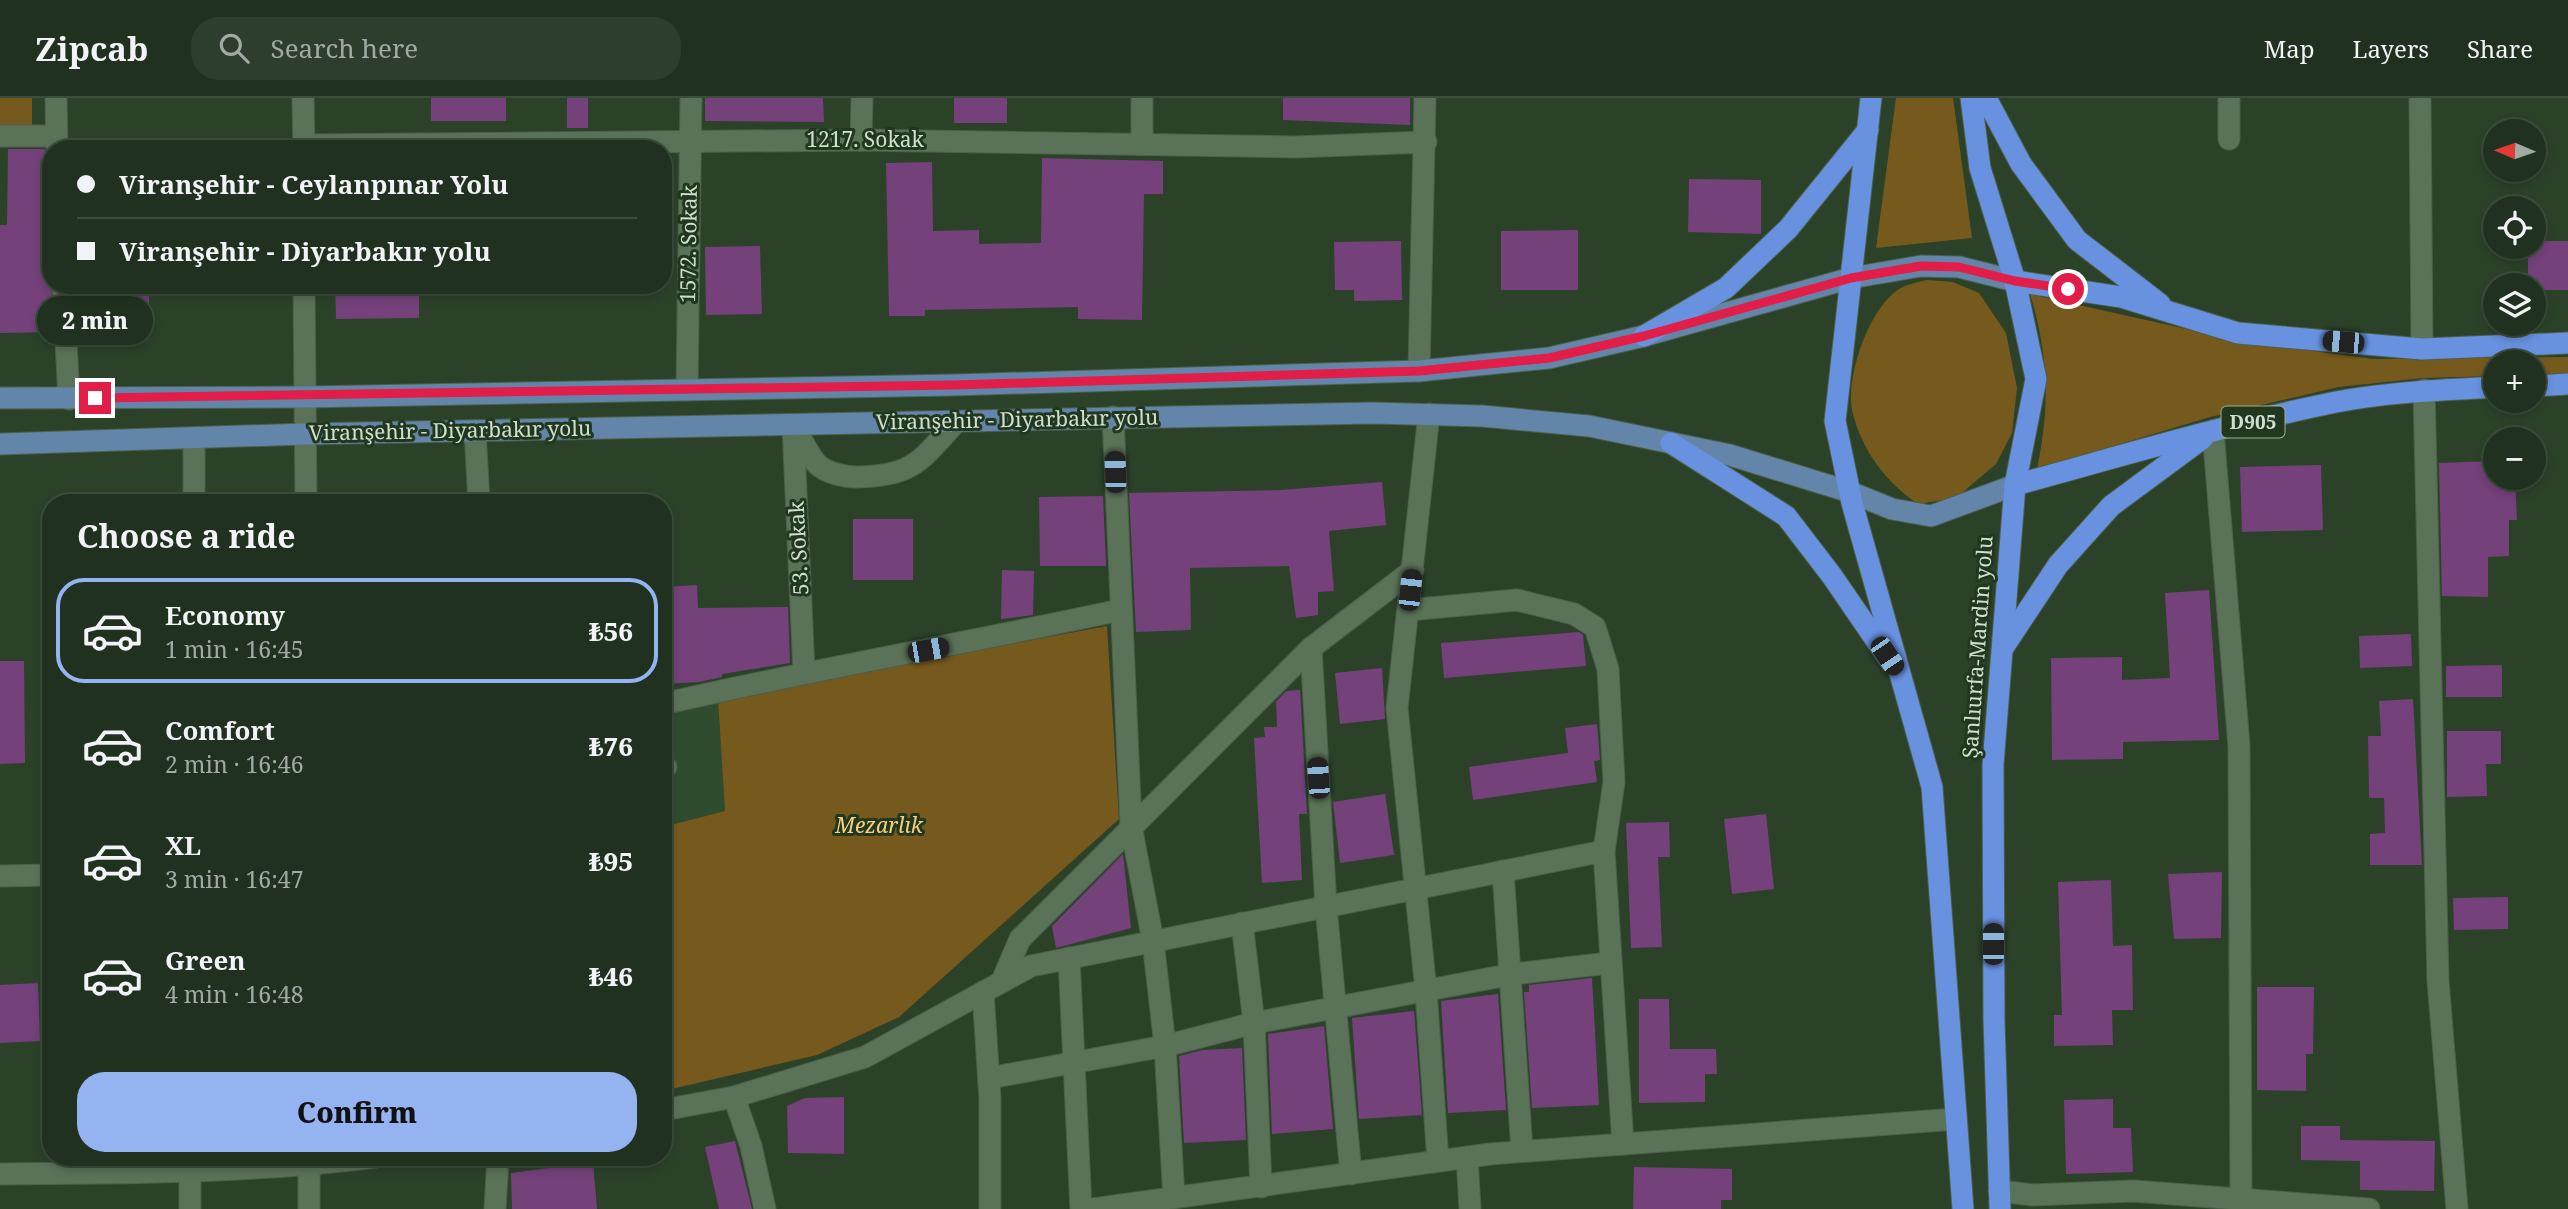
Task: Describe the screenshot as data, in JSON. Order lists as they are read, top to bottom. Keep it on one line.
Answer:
{"streets":{"highway":["D905","Şanlıurfa-Mardin yolu"],"main road":["Viranşehir - Diyarbakır yolu"],"street":["1217. Sokak","1572. Sokak","53. Sokak"]},"crossings":[["1217. Sokak","1572. Sokak"],["1572. Sokak","Viranşehir - Diyarbakır yolu"],["Viranşehir - Diyarbakır yolu","D905"],["Viranşehir - Diyarbakır yolu","53. Sokak"],["Viranşehir - Diyarbakır yolu","Şanlıurfa-Mardin yolu"],["D905","Şanlıurfa-Mardin yolu"]],"parks":["Mezarlık"],"north":"left","page":{"header":"Zipcab","search":"Search here","nav":["Map","Layers","Share"],"map_buttons":["+","−"],"banner":["Viranşehir - Ceylanpınar Yolu","Viranşehir - Diyarbakır yolu"],"bubble":"2 min","heading":"Choose a ride","list":[{"name":"Economy","note":"1 min · 16:45","value":"₺56"},{"name":"Comfort","note":"2 min · 16:46","value":"₺76"},{"name":"XL","note":"3 min · 16:47","value":"₺95"},{"name":"Green","note":"4 min · 16:48","value":"₺46"}],"buttons":"Confirm"}}
